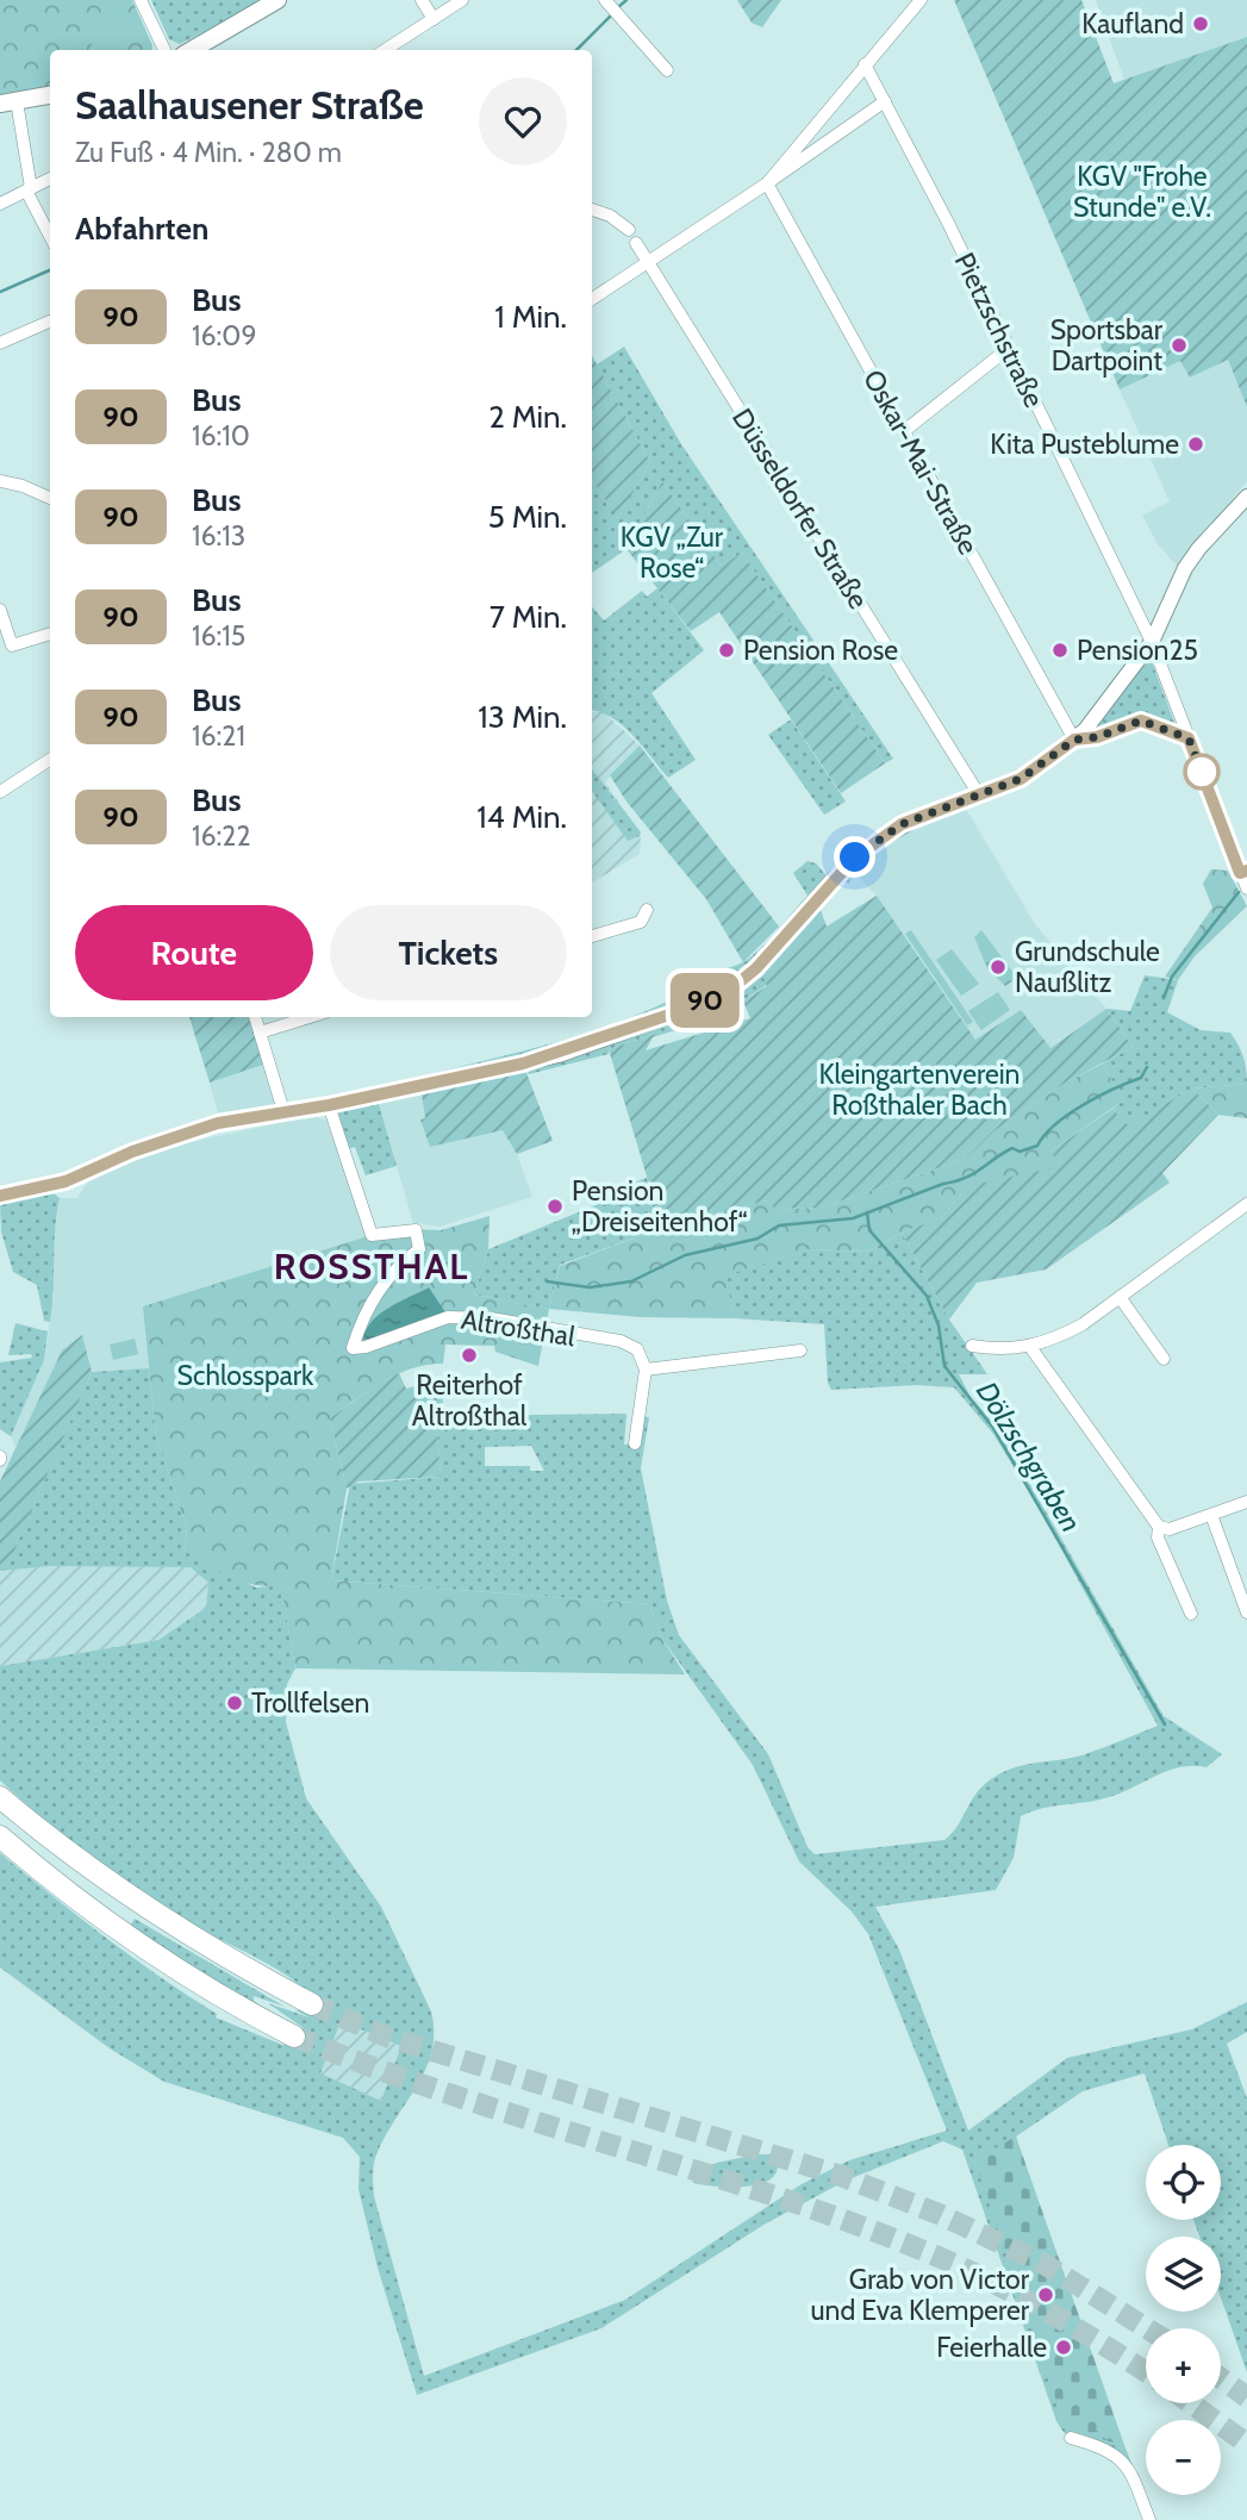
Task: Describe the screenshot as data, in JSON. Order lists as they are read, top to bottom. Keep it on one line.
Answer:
{"streets":{"street":["Pietzschstraße","Oskar-Mai-Straße","Düsseldorfer Straße","Altroßthal"]},"districts":["ROSSTHAL"],"water":["Dölzschgraben"],"parks":["KGV \"Frohe Stunde\" e.V.","KGV „Zur Rose“","Kleingartenverein Roßthaler Bach","Schlosspark"],"places":["Kaufland","Sportsbar Dartpoint","Kita Pusteblume","Pension Rose","Pension25","Grundschule Naußlitz","Pension „Dreiseitenhof“","Reiterhof Altroßthal","Trollfelsen","Grab von Victor und Eva Klemperer","Feierhalle"],"lines":["bus line 90"],"page":{"on_map":"90","heading":[["Saalhausener Straße","Zu Fuß · 4 Min. · 280 m"],"Abfahrten"],"list":[{"mark":"90","name":"Bus","note":"16:09","value":"1 Min."},{"mark":"90","name":"Bus","note":"16:10","value":"2 Min."},{"mark":"90","name":"Bus","note":"16:13","value":"5 Min."},{"mark":"90","name":"Bus","note":"16:15","value":"7 Min."},{"mark":"90","name":"Bus","note":"16:21","value":"13 Min."},{"mark":"90","name":"Bus","note":"16:22","value":"14 Min."}],"buttons":["Route","Tickets"],"map_buttons":["+","−"]}}
